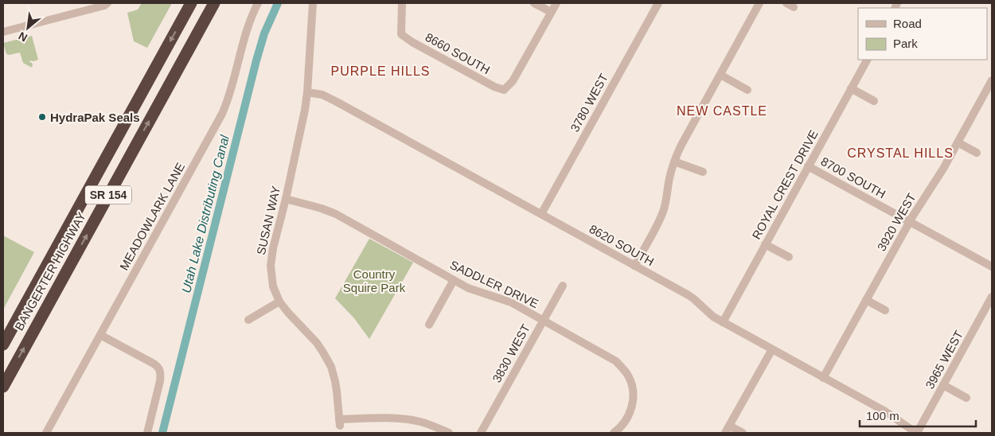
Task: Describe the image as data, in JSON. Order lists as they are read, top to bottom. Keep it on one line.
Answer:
{"streets":{"highway":["SR 154","BANGERTER HIGHWAY"],"street":["8660 SOUTH","3780 WEST","8700 SOUTH","ROYAL CREST DRIVE","MEADOWLARK LANE","SUSAN WAY","3920 WEST","8620 SOUTH","SADDLER DRIVE","3830 WEST","3965 WEST"]},"crossings":[["3780 WEST","8620 SOUTH"],["8700 SOUTH","ROYAL CREST DRIVE"],["8700 SOUTH","3920 WEST"],["ROYAL CREST DRIVE","8620 SOUTH"],["SUSAN WAY","8620 SOUTH"],["SUSAN WAY","SADDLER DRIVE"],["3920 WEST","8620 SOUTH"],["8620 SOUTH","3965 WEST"],["SADDLER DRIVE","3830 WEST"]],"districts":["PURPLE HILLS","NEW CASTLE","CRYSTAL HILLS"],"water":["Utah Lake Distributing Canal"],"parks":["Country Squire Park"],"places":["HydraPak Seals"],"legend":["Road","Park"],"scale_bar":"100 m","north":"bottom left"}
